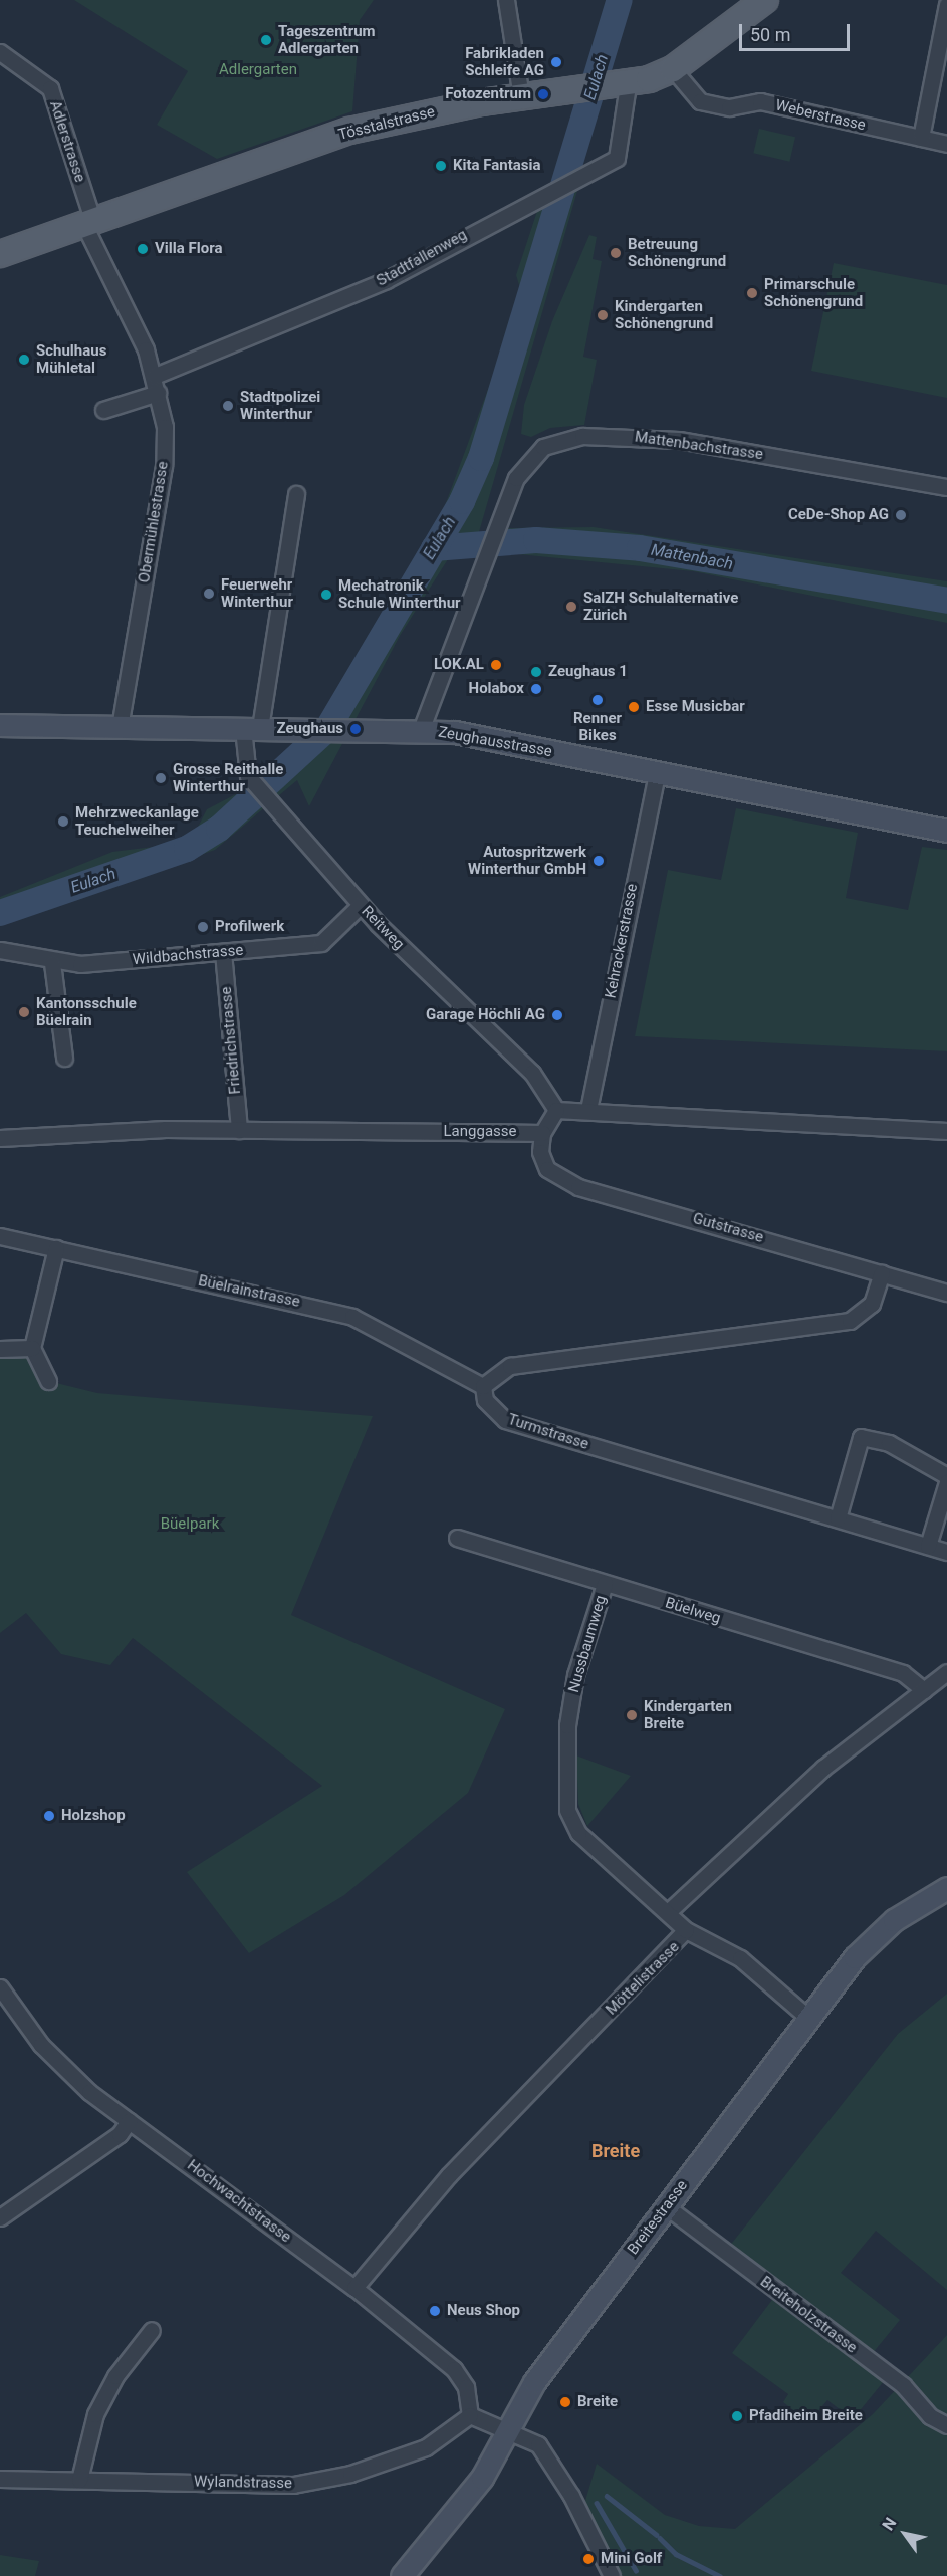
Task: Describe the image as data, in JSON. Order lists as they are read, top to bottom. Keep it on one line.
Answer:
{"streets":{"main road":["Tösstalstrasse"],"street":["Weberstrasse","Adlerstrasse","Stadtfallenweg","Mattenbachstrasse","Obermühlestrasse","Zeughausstrasse","Reitweg","Kehrackerstrasse","Wildbachstrasse","Friedrichstrasse","Langgasse","Gutstrasse","Büelrainstrasse","Turmstrasse","Büelweg","Nussbaumweg","Möttelistrasse","Hochwachtstrasse","Breitestrasse","Breiteholzstrasse","Wylandstrasse"]},"crossings":[["Weberstrasse","Tösstalstrasse"],["Tösstalstrasse","Adlerstrasse"],["Tösstalstrasse","Stadtfallenweg"],["Tösstalstrasse","Obermühlestrasse"],["Adlerstrasse","Obermühlestrasse"],["Stadtfallenweg","Obermühlestrasse"],["Mattenbachstrasse","Zeughausstrasse"],["Obermühlestrasse","Zeughausstrasse"],["Zeughausstrasse","Reitweg"],["Zeughausstrasse","Kehrackerstrasse"],["Reitweg","Wildbachstrasse"],["Wildbachstrasse","Friedrichstrasse"],["Friedrichstrasse","Langgasse"],["Langgasse","Gutstrasse"],["Büelrainstrasse","Turmstrasse"],["Büelweg","Nussbaumweg"],["Nussbaumweg","Möttelistrasse"],["Möttelistrasse","Hochwachtstrasse"],["Hochwachtstrasse","Wylandstrasse"],["Breitestrasse","Breiteholzstrasse"]],"districts":["Breite"],"water":["Eulach","Mattenbach"],"parks":["Adlergarten","Büelpark"],"places":["Tageszentrum Adlergarten","Fabrikladen Schleife AG","Fotozentrum","Kita Fantasia","Villa Flora","Betreuung Schönengrund","Primarschule Schönengrund","Kindergarten Schönengrund","Schulhaus Mühletal","Stadtpolizei Winterthur","CeDe-Shop AG","Feuerwehr Winterthur","Mechatronik Schule Winterthur","SalZH Schulalternative Zürich","LOK.AL","Zeughaus 1","Holabox","Renner Bikes","Esse Musicbar","Zeughaus","Grosse Reithalle Winterthur","Mehrzweckanlage Teuchelweiher","Autospritzwerk Winterthur GmbH","Profilwerk","Kantonsschule Büelrain","Garage Höchli AG","Kindergarten Breite","Holzshop","Neus Shop","Breite","Pfadiheim Breite","Mini Golf"],"scale_bar":"50 m","north":"top left"}
